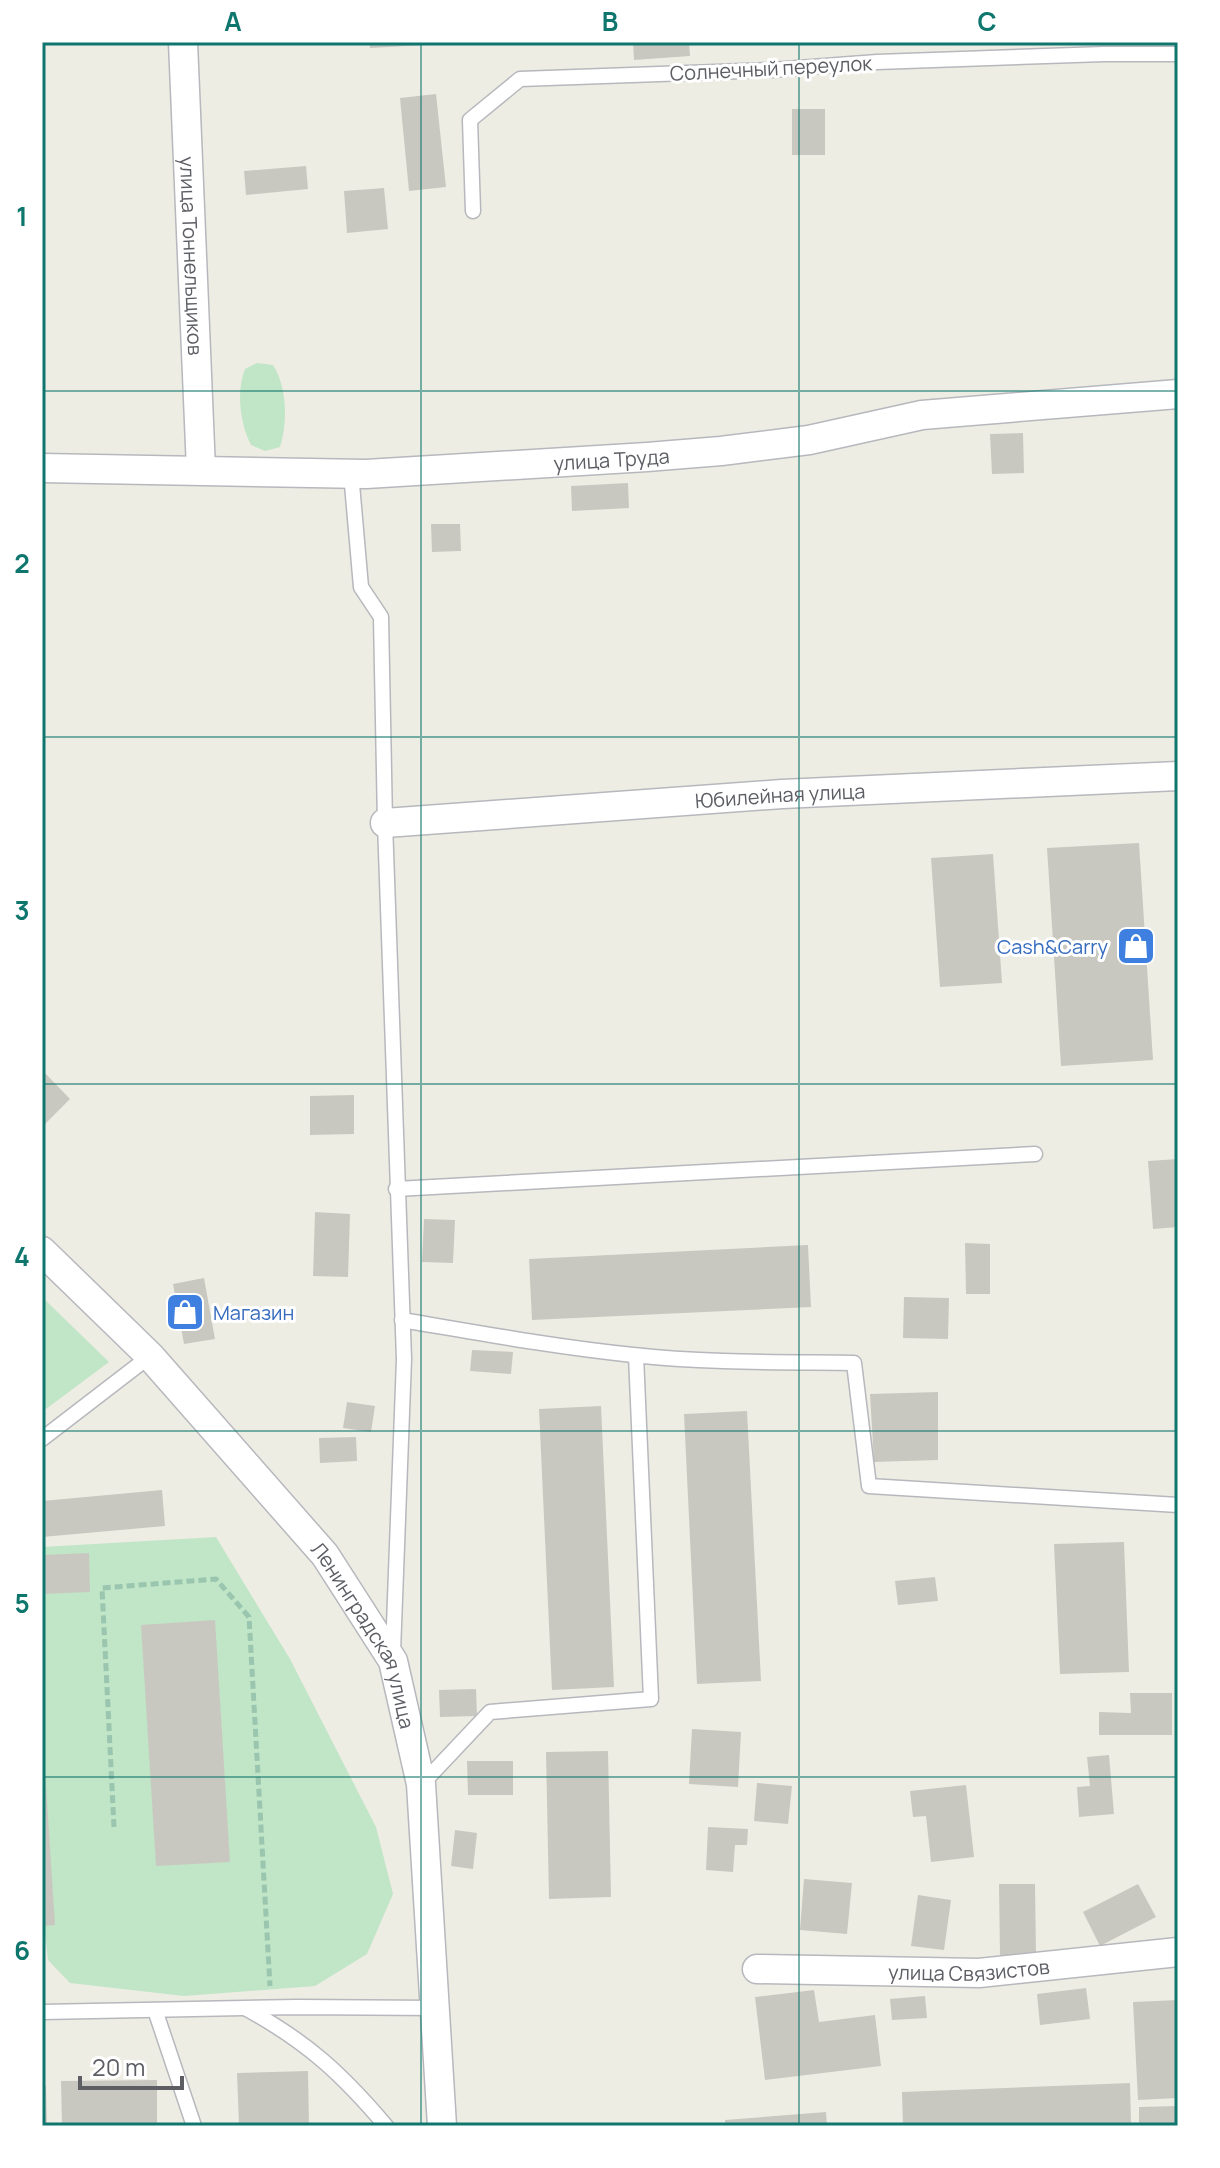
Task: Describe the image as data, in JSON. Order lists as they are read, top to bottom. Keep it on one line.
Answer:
{"streets":{"street":["улица Тоннельщиков","улица Труда","Юбилейная улица","Ленинградская улица","улица Связистов"],"lane":["Солнечный переулок"]},"crossings":[["улица Тоннельщиков","улица Труда"]],"places":{"shop":["Cash&Carry","Магазин"]},"scale_bar":"20 m","grid":{"columns":["A","B","C"],"rows":["1","2","3","4","5","6"]}}
